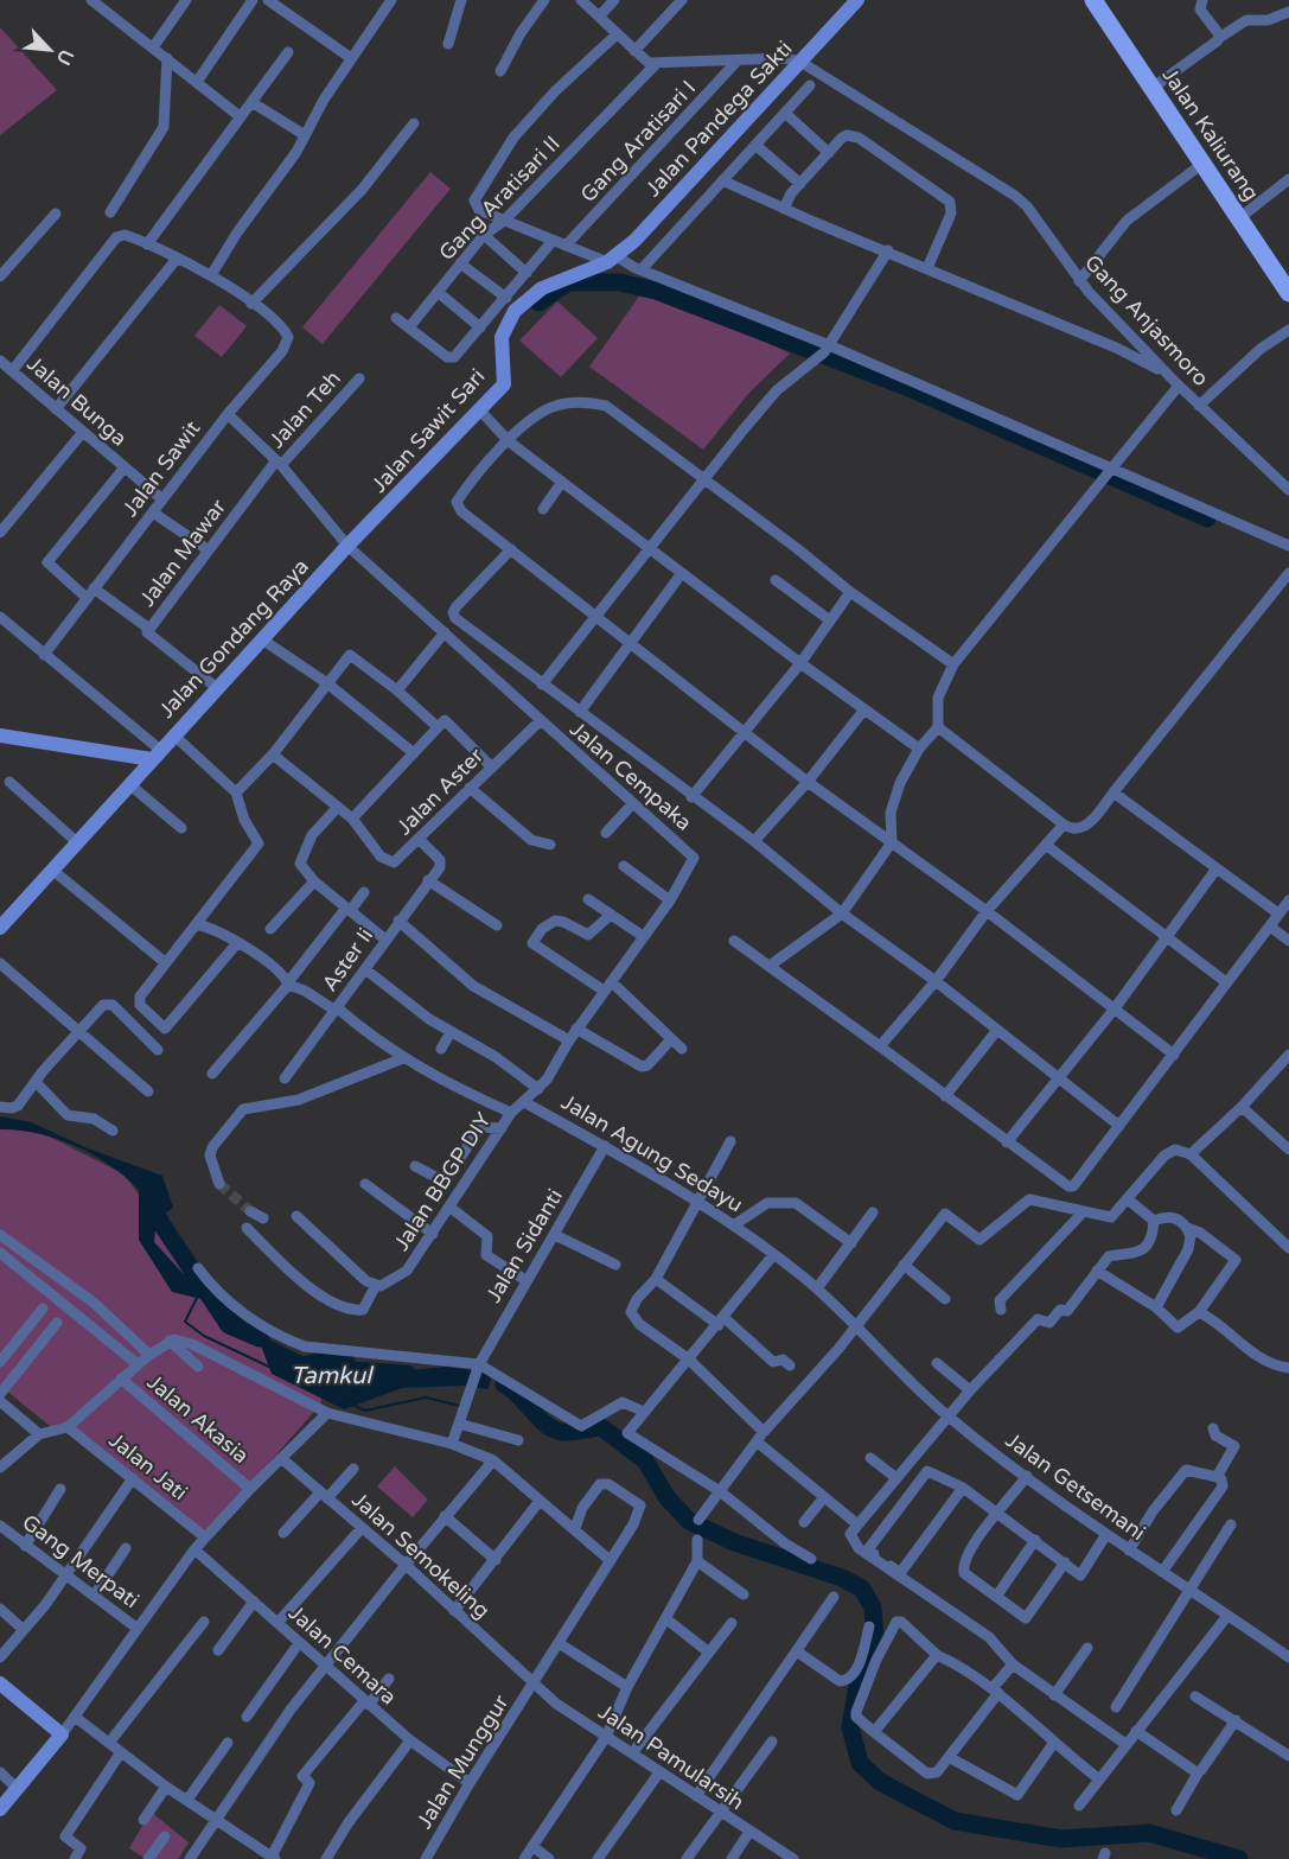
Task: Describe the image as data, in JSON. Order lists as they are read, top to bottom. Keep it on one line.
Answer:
{"streets":{"main road":["Jalan Pandega Sakti","Jalan Kaliurang","Jalan Sawit Sari","Jalan Gondang Raya"],"street":["Gang Aratisari I","Gang Aratisari II","Gang Anjasmoro","Jalan Bunga","Jalan Teh","Jalan Sawit","Jalan Mawar","Jalan Cempaka","Jalan Aster","Aster Ii","Jalan Agung Sedayu","Jalan BBGP DIY","Jalan Sidanti","Jalan Akasia","Jalan Jati","Jalan Getsemani","Jalan Semokeling","Gang Merpati","Jalan Cemara","Jalan Pamularsih","Jalan Munggur"]},"crossings":[["Jalan Pandega Sakti","Gang Anjasmoro"],["Jalan Pandega Sakti","Jalan Sawit Sari"],["Jalan Bunga","Jalan Sawit"],["Jalan Teh","Jalan Sawit"],["Jalan Teh","Jalan Mawar"],["Jalan Sawit Sari","Jalan Sawit"],["Jalan Sawit Sari","Jalan Gondang Raya"],["Jalan Sawit Sari","Jalan Cempaka"],["Jalan Sawit","Jalan Mawar"],["Jalan Sawit","Jalan Gondang Raya"],["Jalan Sawit","Jalan Cempaka"],["Jalan Mawar","Jalan Gondang Raya"],["Jalan Gondang Raya","Jalan Cempaka"],["Jalan Cempaka","Jalan Aster"],["Jalan Cempaka","Jalan Agung Sedayu"],["Jalan Cempaka","Jalan BBGP DIY"],["Jalan Aster","Aster Ii"],["Aster Ii","Jalan Agung Sedayu"],["Jalan Agung Sedayu","Jalan BBGP DIY"],["Jalan Agung Sedayu","Jalan Sidanti"],["Jalan Agung Sedayu","Jalan Getsemani"],["Jalan Semokeling","Jalan Pamularsih"],["Jalan Semokeling","Jalan Munggur"],["Jalan Cemara","Jalan Munggur"],["Jalan Pamularsih","Jalan Munggur"]],"water":["Tamkul"],"north":"bottom right"}
